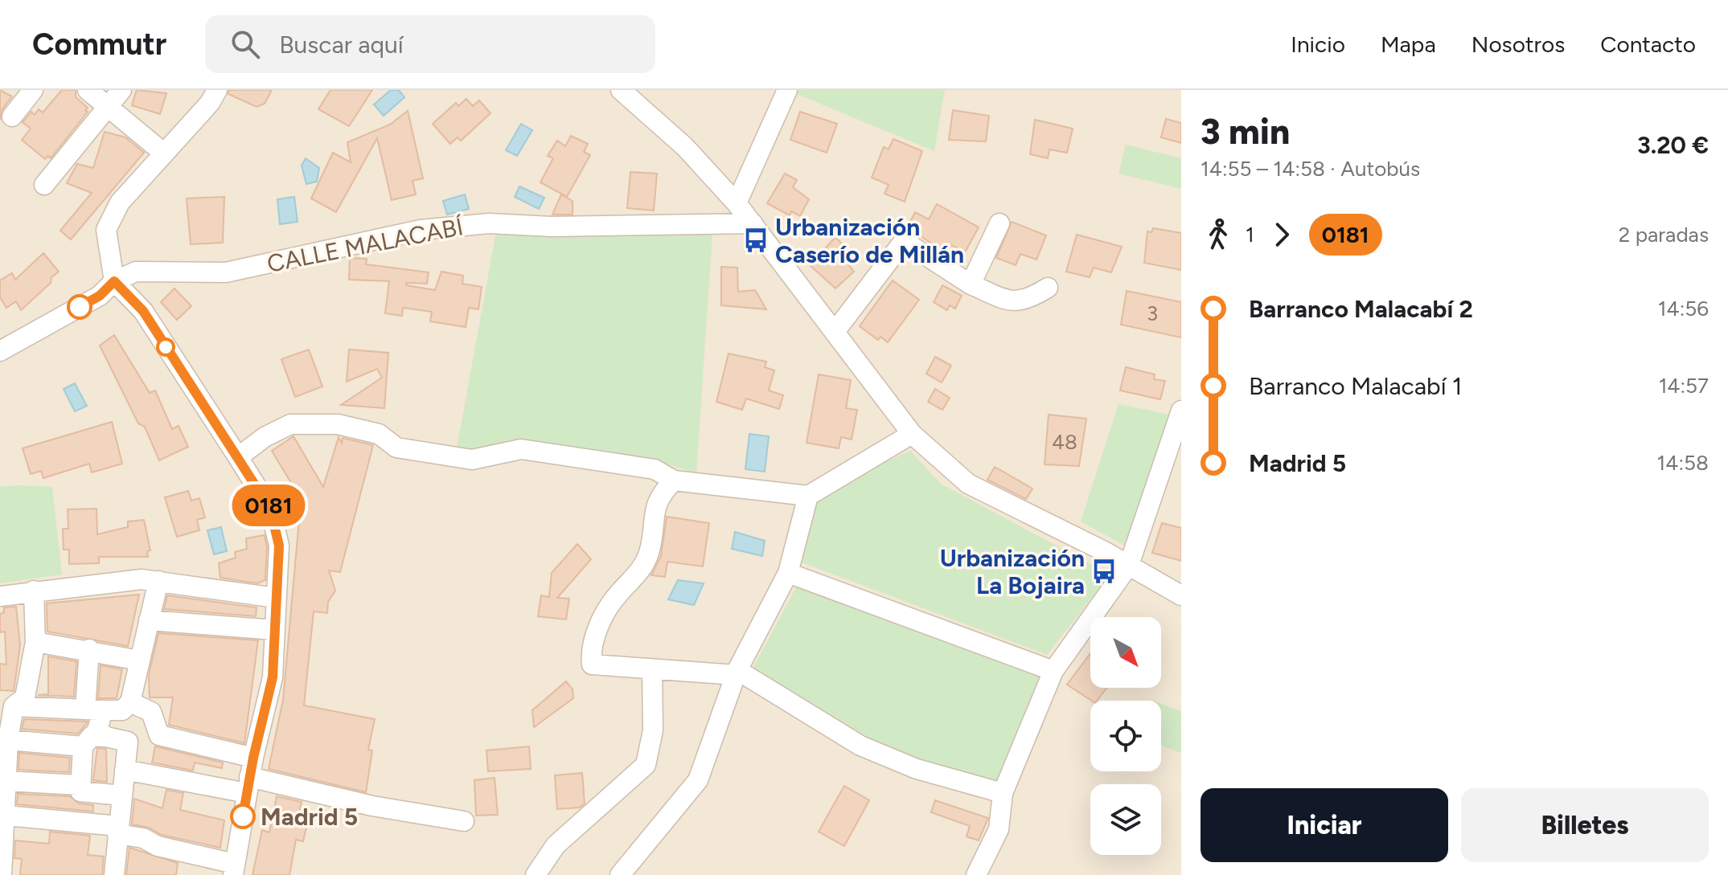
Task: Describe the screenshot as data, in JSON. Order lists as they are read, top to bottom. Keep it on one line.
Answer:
{"streets":{"street":["CALLE MALACABÍ"]},"places":{"bus stop":["Urbanización Caserío de Millán","Urbanización La Bojaira"],"other":["Madrid 5"]},"lines":["bus line 0181"],"house_numbers":["3","48"],"north":"bottom right","page":{"header":"Commutr","search":"Buscar aquí","nav":["Inicio","Mapa","Nosotros","Contacto"],"on_map":"0181","heading":["3 min","14:55 – 14:58 · Autobús","3.20 €"],"legs":["1","0181","2 paradas"],"list":[{"name":"Barranco Malacabí 2","value":"14:56"},{"name":"Barranco Malacabí 1","value":"14:57"},{"name":"Madrid 5","value":"14:58"}],"buttons":["Iniciar","Billetes"]}}
